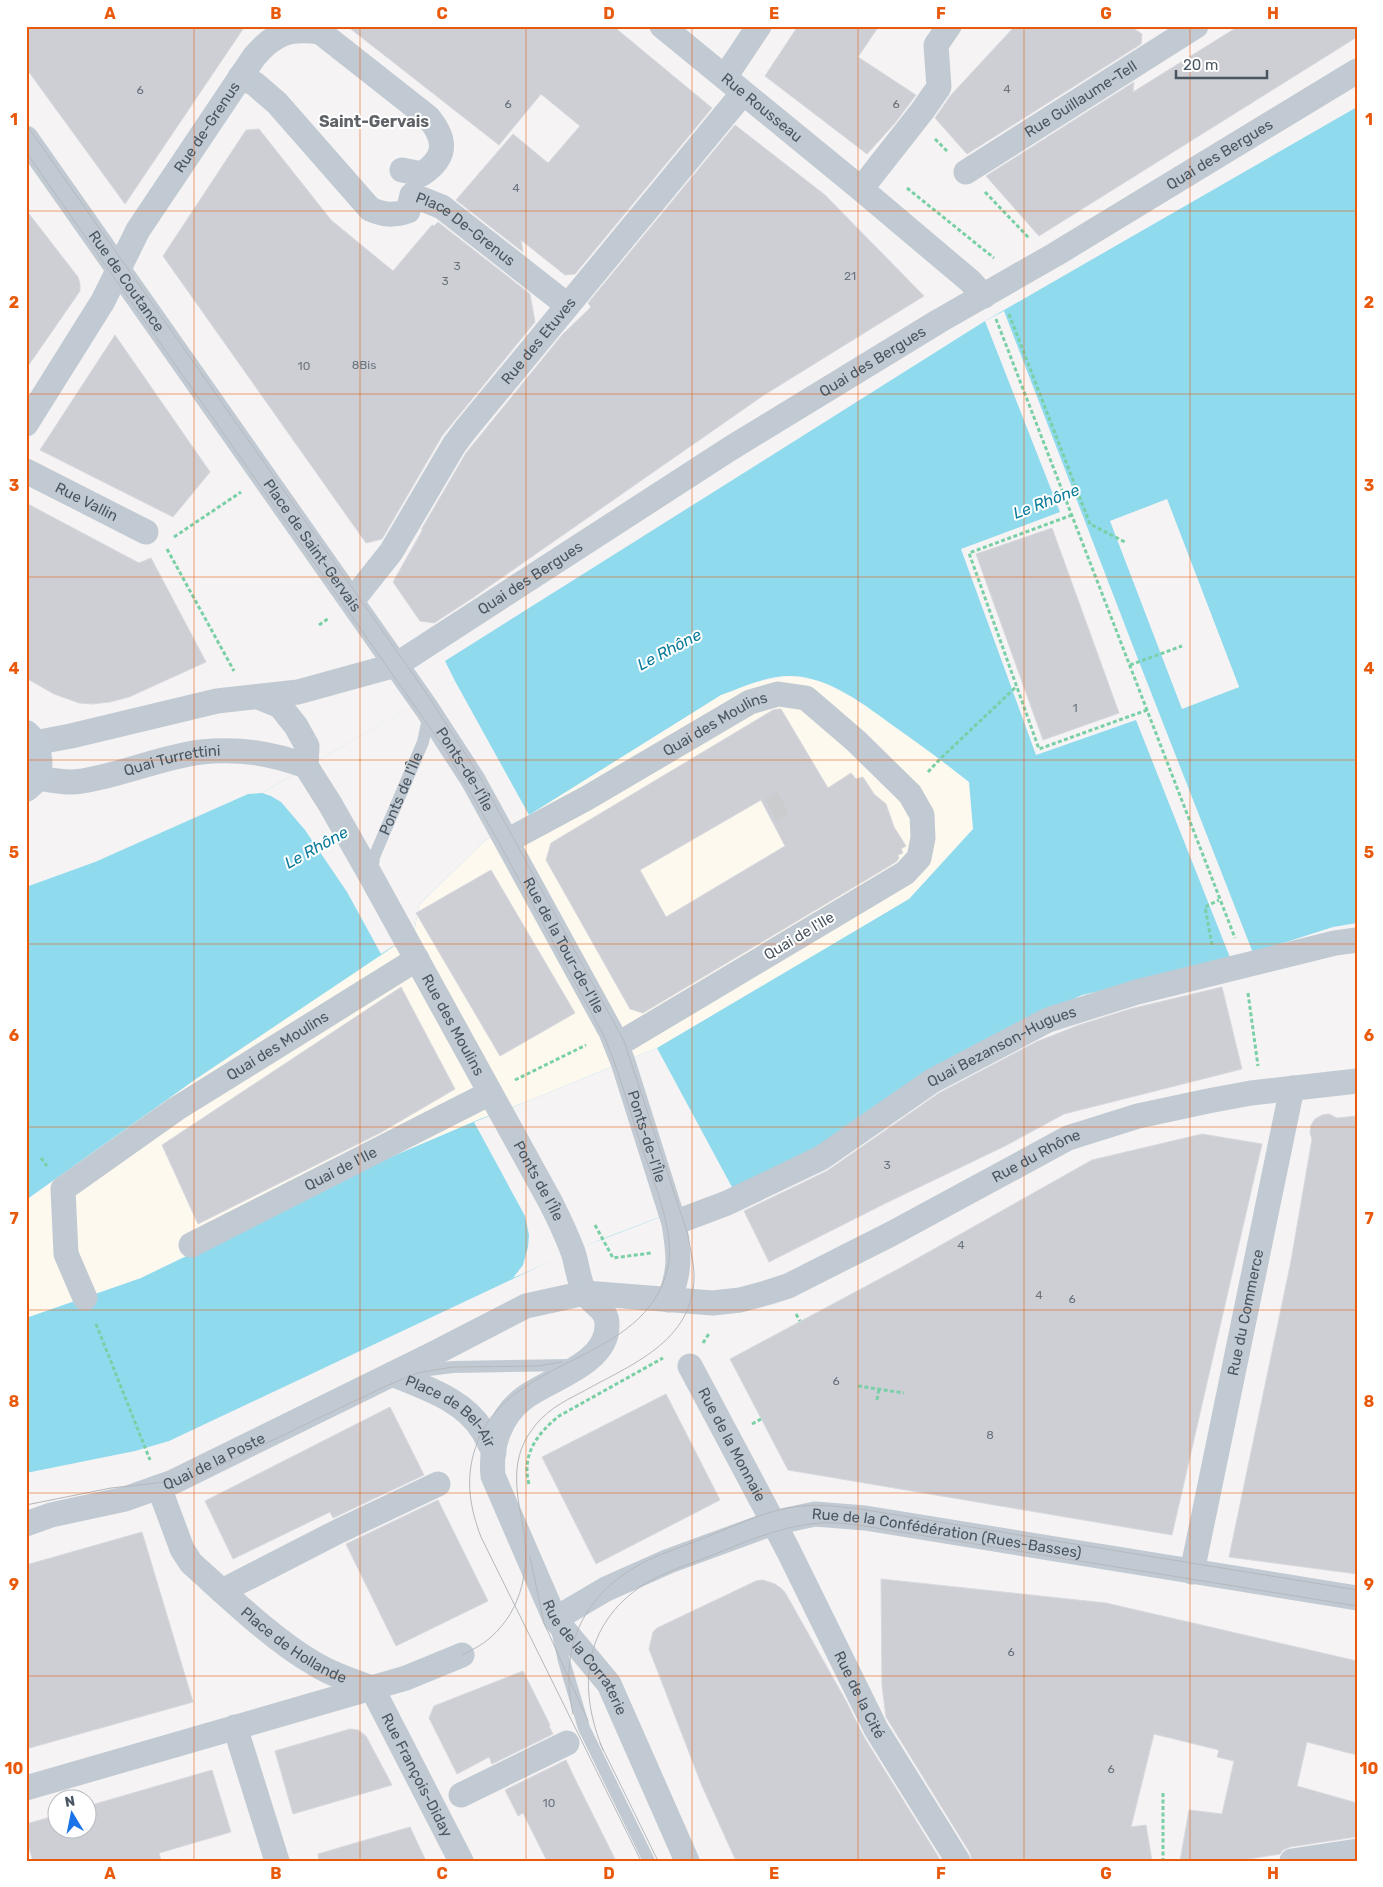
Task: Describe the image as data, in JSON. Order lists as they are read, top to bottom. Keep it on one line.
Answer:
{"streets":{"street":["Rue Guillaume-Tell","Rue Rousseau","Rue de-Grenus","Quai des Bergues","Place De-Grenus","Rue de Coutance","Rue des Etuves","Rue Vallin","Place de Saint-Gervais","Quai des Moulins","Quai Turrettini","Ponts-de-l'Île","Ponts de l'Île","Quai de l'Ile","Rue de la Tour-de-l'Ile","Rue des Moulins","Quai Bezanson-Hugues","Rue du Rhône","Rue du Commerce","Place de Bel-Air","Rue de la Monnaie","Quai de la Poste","Rue de la Confédération (Rues-Basses)","Place de Hollande","Rue de la Corraterie","Rue de la Cité","Rue François-Diday"]},"crossings":[["Rue Rousseau","Quai des Bergues"],["Rue Rousseau","Rue des Etuves"],["Rue de-Grenus","Place De-Grenus"],["Rue de-Grenus","Rue de Coutance"],["Quai des Bergues","Place de Saint-Gervais"],["Place De-Grenus","Rue des Etuves"],["Rue de Coutance","Place de Saint-Gervais"],["Rue des Etuves","Place de Saint-Gervais"],["Place de Saint-Gervais","Ponts-de-l'Île"],["Place de Saint-Gervais","Ponts de l'Île"],["Quai des Moulins","Ponts-de-l'Île"],["Quai des Moulins","Quai de l'Ile"],["Quai des Moulins","Rue de la Tour-de-l'Ile"],["Quai des Moulins","Rue des Moulins"],["Ponts-de-l'Île","Ponts de l'Île"],["Ponts-de-l'Île","Quai de l'Ile"],["Ponts-de-l'Île","Rue de la Tour-de-l'Ile"],["Ponts-de-l'Île","Quai Bezanson-Hugues"],["Ponts de l'Île","Quai de l'Ile"],["Ponts de l'Île","Rue des Moulins"],["Ponts de l'Île","Place de Bel-Air"],["Quai de l'Ile","Rue de la Tour-de-l'Ile"],["Quai de l'Ile","Rue des Moulins"],["Rue du Rhône","Rue du Commerce"],["Rue du Rhône","Place de Bel-Air"],["Rue du Commerce","Rue de la Confédération (Rues-Basses)"],["Place de Bel-Air","Quai de la Poste"],["Place de Bel-Air","Rue de la Corraterie"],["Rue de la Monnaie","Rue de la Confédération (Rues-Basses)"],["Rue de la Monnaie","Rue de la Cité"],["Quai de la Poste","Place de Hollande"],["Rue de la Confédération (Rues-Basses)","Rue de la Corraterie"],["Rue de la Confédération (Rues-Basses)","Rue de la Cité"],["Place de Hollande","Rue François-Diday"]],"districts":["Saint-Gervais"],"water":["Le Rhône"],"house_numbers":["4","6","6","6","4","3","21","3","8Bis","10","1","3","4","4","6","6","8","6","6","10"],"scale_bar":"20 m","north":"top","grid":{"columns":["A","B","C","D","E","F","G","H"],"rows":["1","2","3","4","5","6","7","8","9","10"]}}
